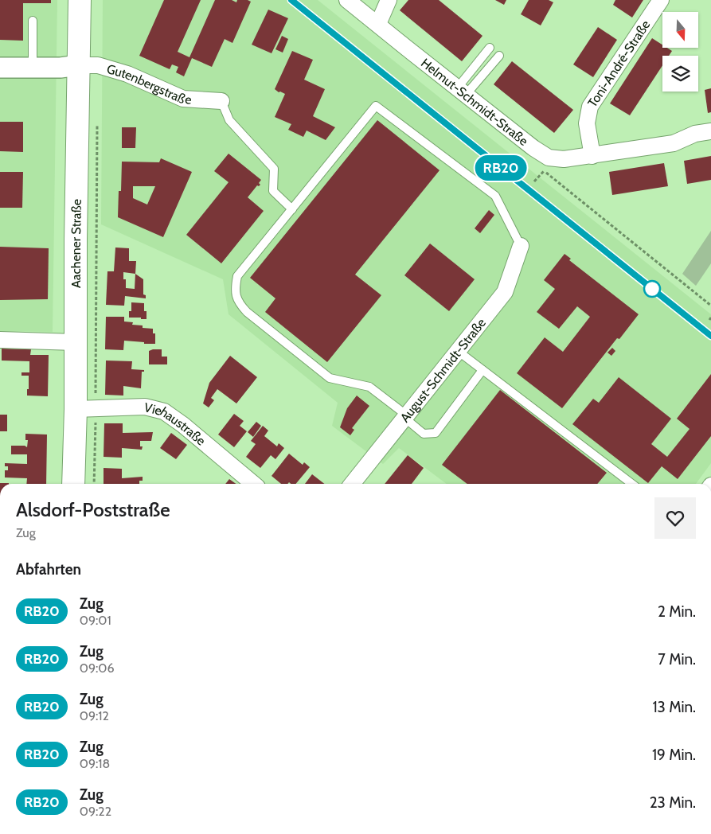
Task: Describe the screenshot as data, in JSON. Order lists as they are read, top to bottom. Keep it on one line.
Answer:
{"streets":{"main road":["Aachener Straße"],"street":["Toni-André-Straße","Gutenbergstraße","Helmut-Schmidt-Straße","August-Schmidt-Straße","Viehaustraße"]},"crossings":[["Toni-André-Straße","Helmut-Schmidt-Straße"],["Gutenbergstraße","Aachener Straße"],["Aachener Straße","Viehaustraße"]],"north":"bottom","page":{"on_map":"RB20","heading":[["Alsdorf-Poststraße","Zug"],"Abfahrten"],"list":[{"mark":"RB20","name":"Zug","note":"09:01","value":"2 Min."},{"mark":"RB20","name":"Zug","note":"09:06","value":"7 Min."},{"mark":"RB20","name":"Zug","note":"09:12","value":"13 Min."},{"mark":"RB20","name":"Zug","note":"09:18","value":"19 Min."},{"mark":"RB20","name":"Zug","note":"09:22","value":"23 Min."}]}}
